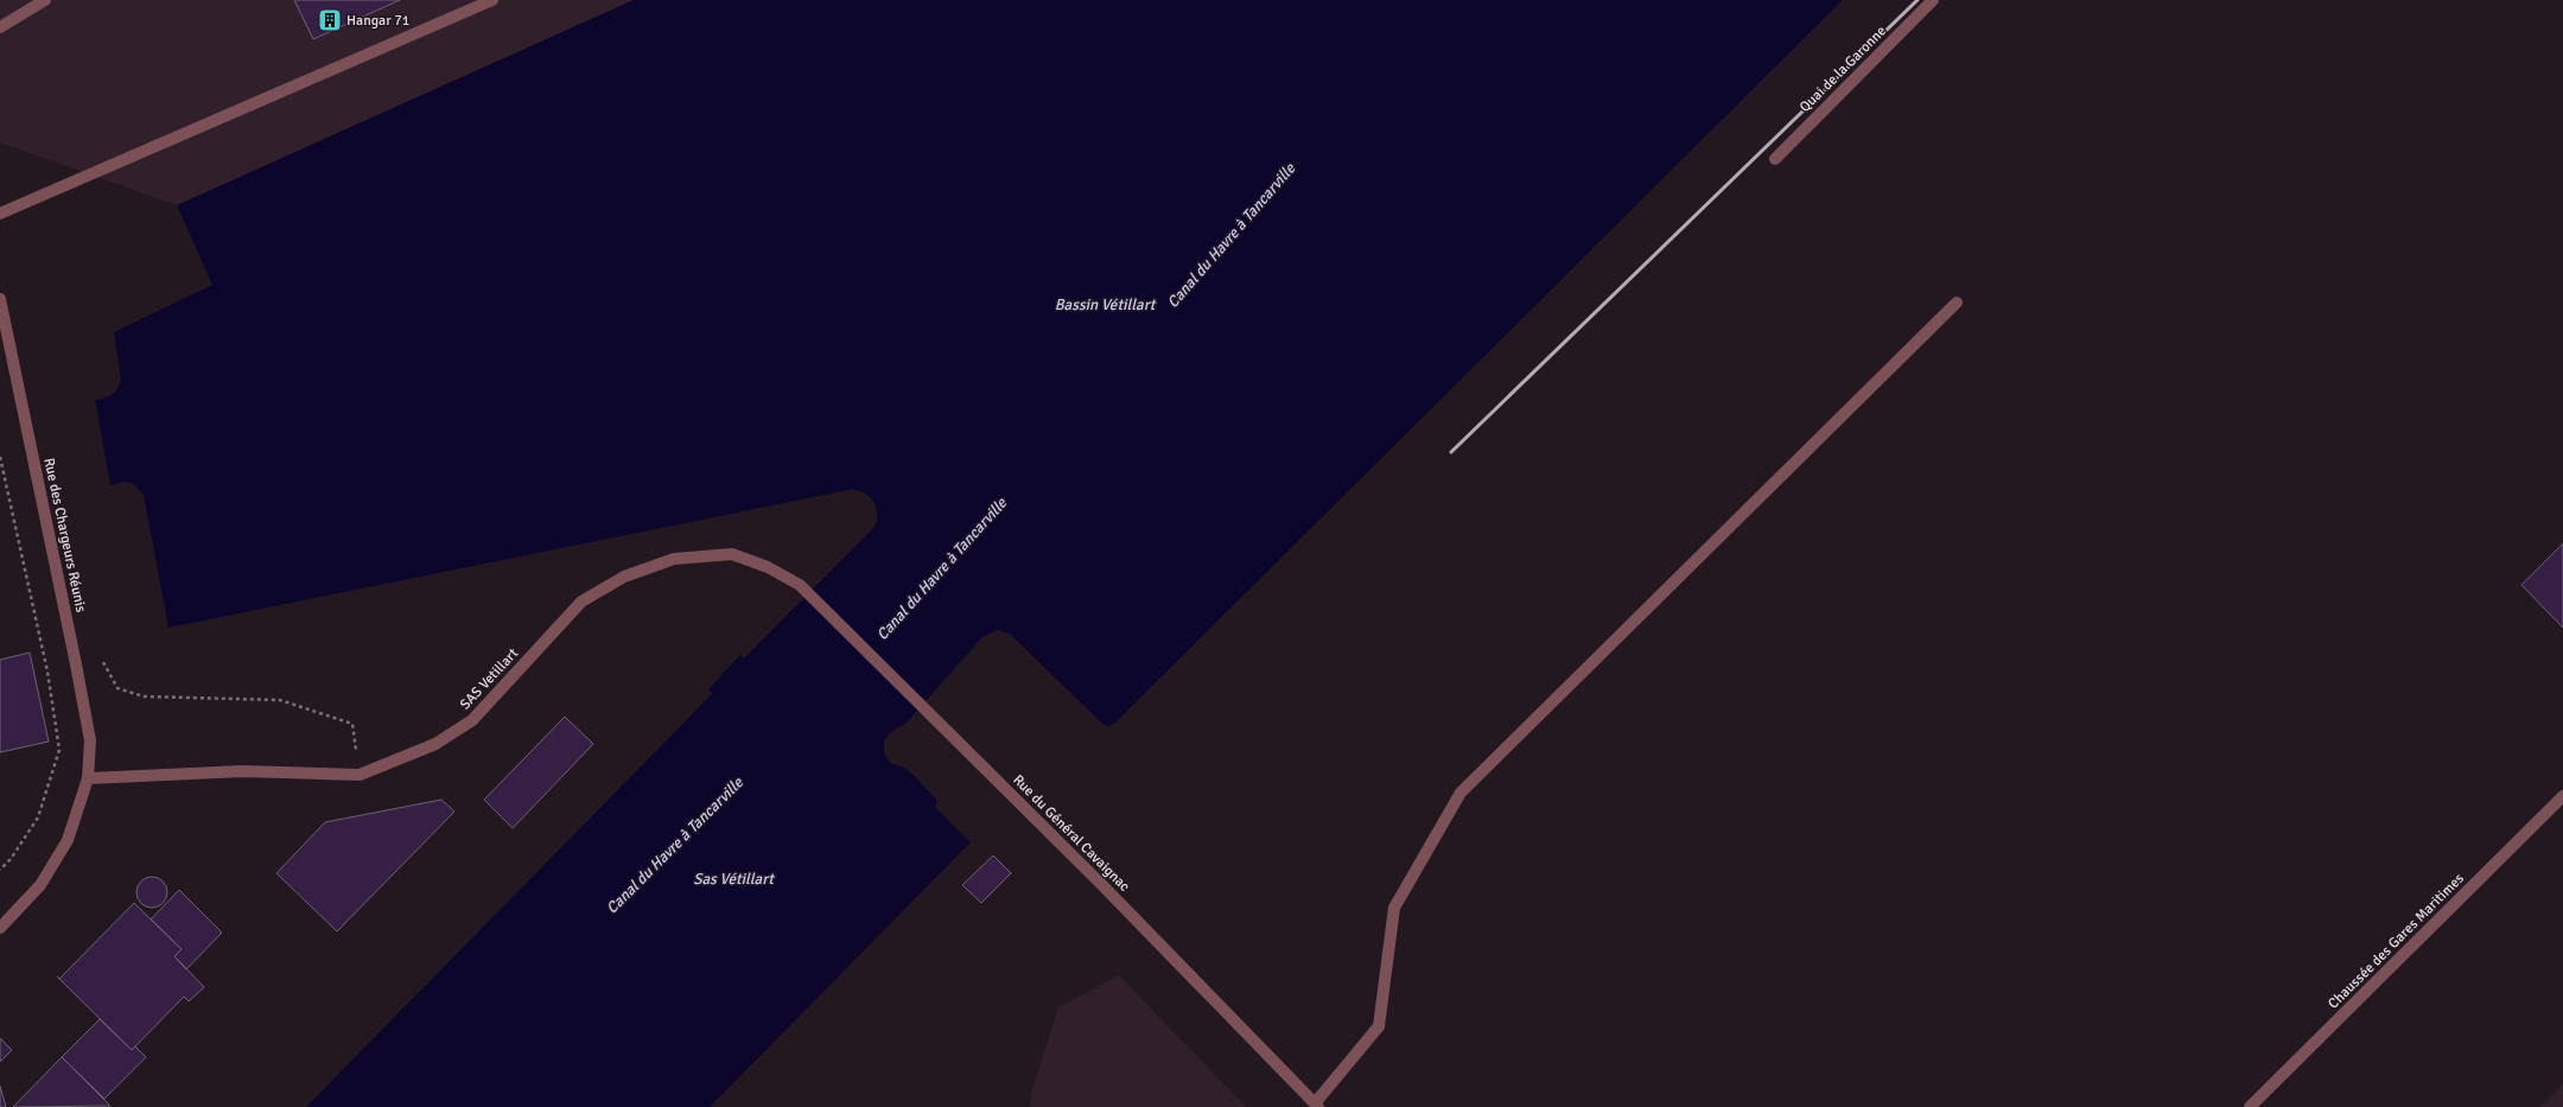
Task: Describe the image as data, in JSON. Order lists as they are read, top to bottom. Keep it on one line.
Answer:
{"streets":{"street":["Quai de la Garonne","Rue des Chargeurs Réunis","SAS Vetillart","Rue du Général Cavaignac","Chaussée des Gares Maritimes"]},"crossings":[["Rue des Chargeurs Réunis","SAS Vetillart"],["SAS Vetillart","Rue du Général Cavaignac"]],"water":["Canal du Havre à Tancarville","Bassin Vétillart","Sas Vétillart"],"places":{"building":["Hangar 71"]}}
